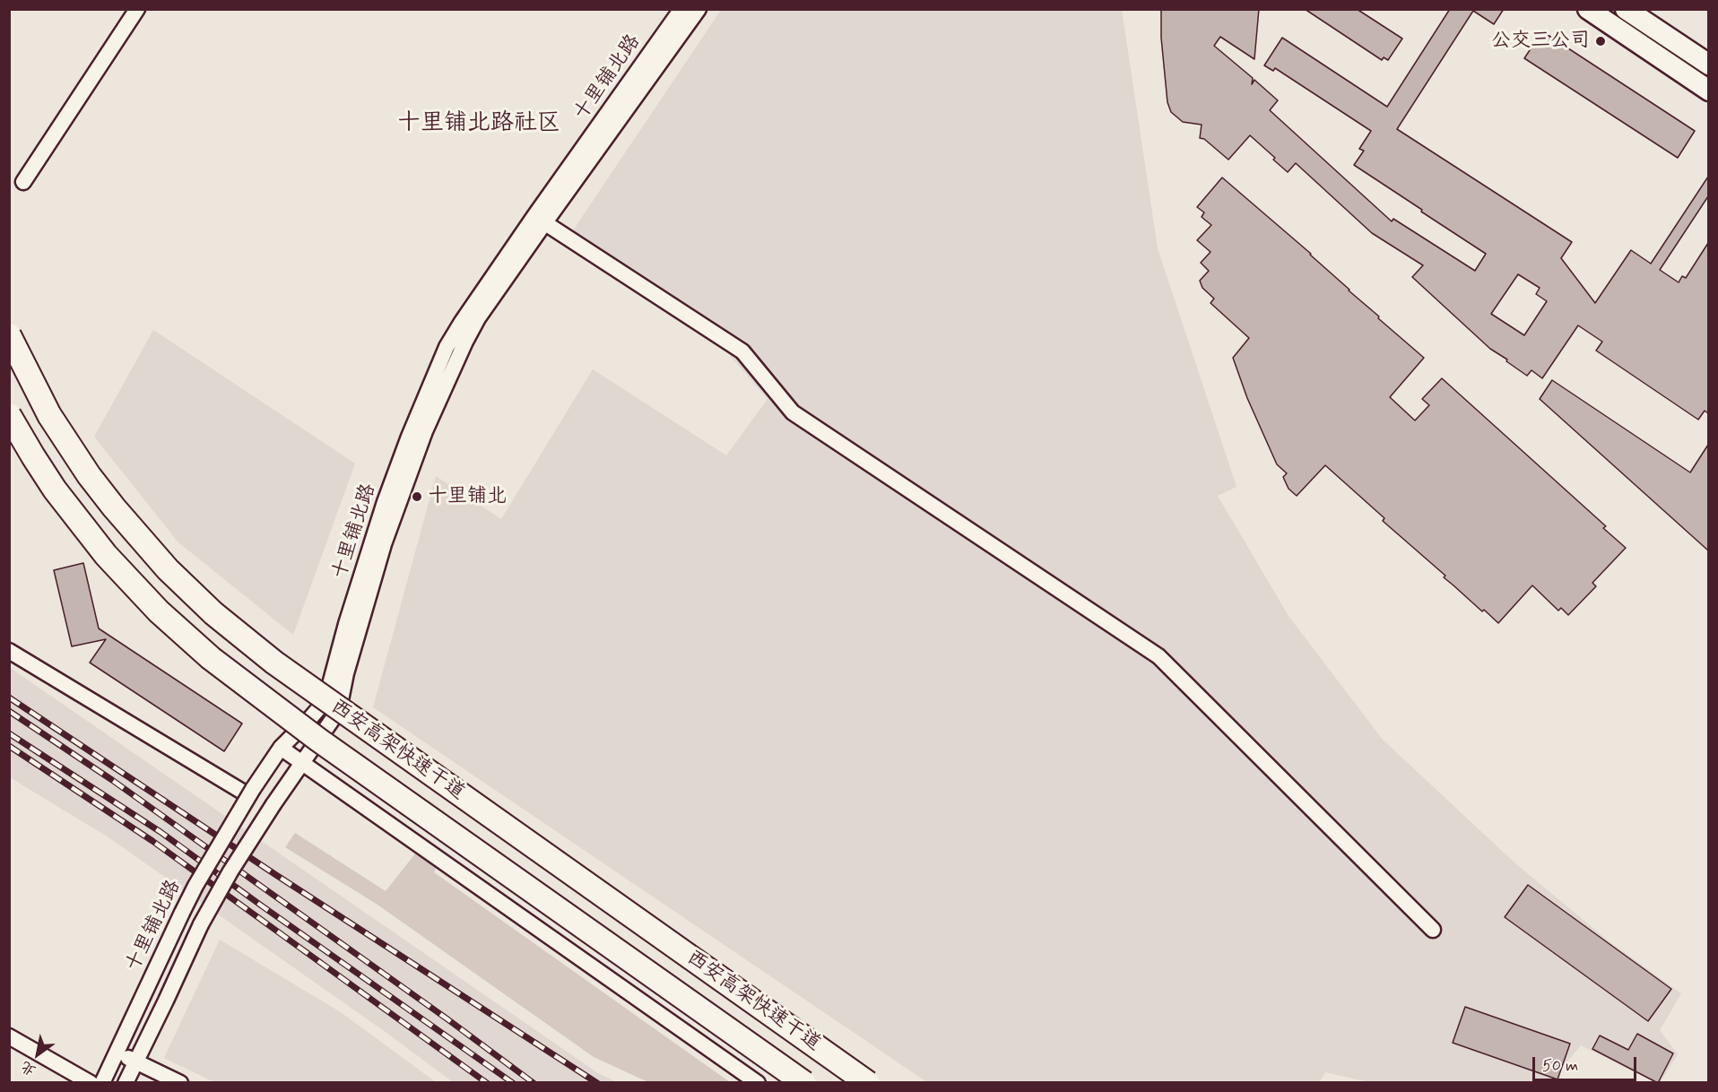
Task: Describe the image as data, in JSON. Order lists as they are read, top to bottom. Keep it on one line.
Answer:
{"streets":{"highway":["西安高架快速干道"],"street":["十里铺北路"]},"districts":["十里铺北路社区"],"places":["公交三公司","十里铺北"],"scale_bar":"50 m","north":"bottom left"}
